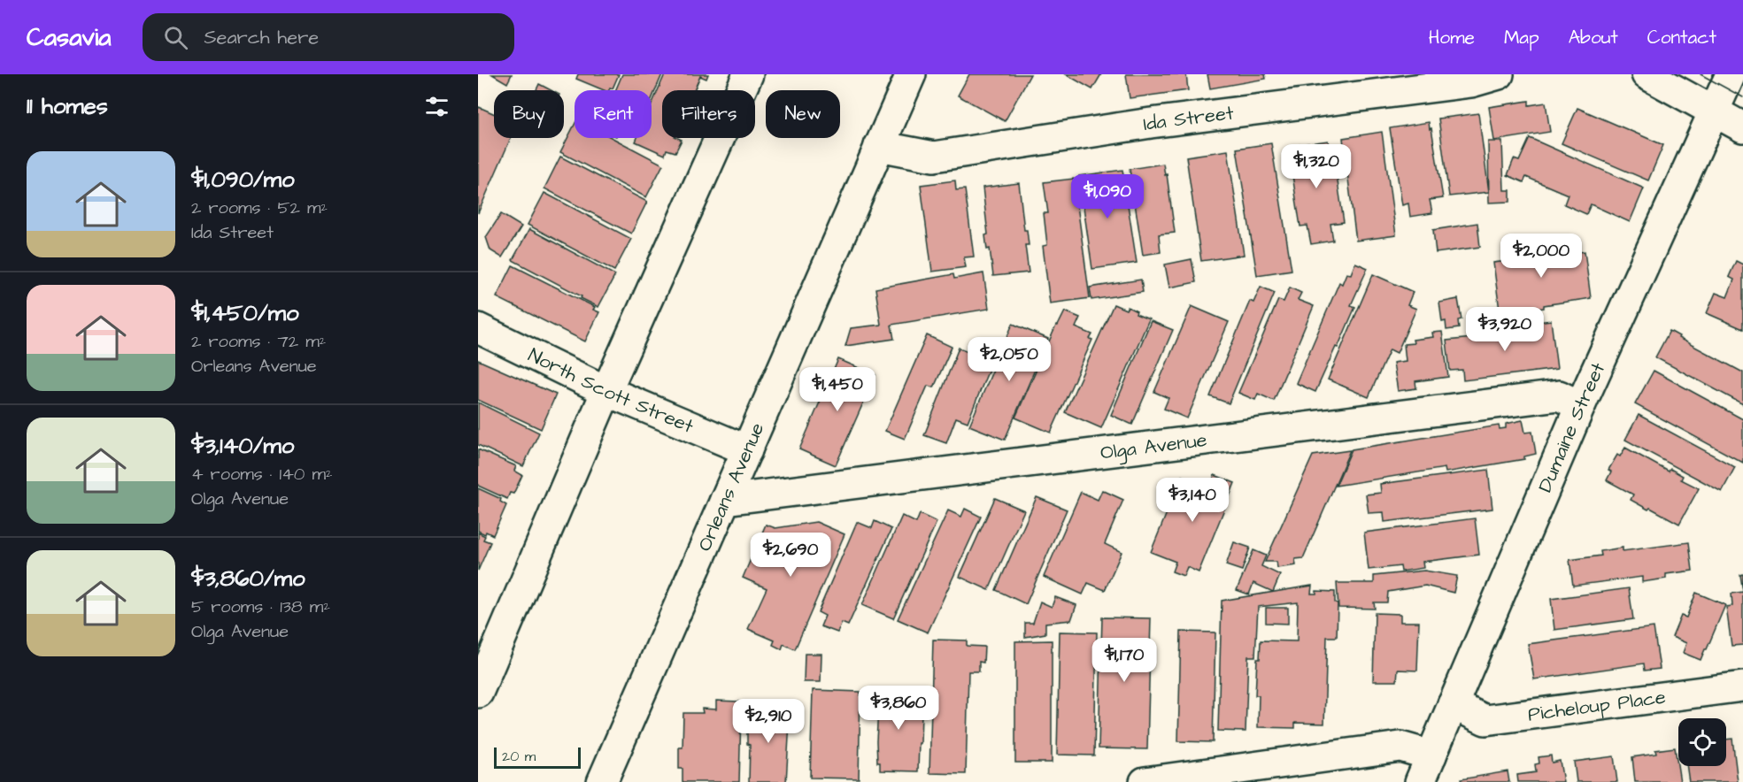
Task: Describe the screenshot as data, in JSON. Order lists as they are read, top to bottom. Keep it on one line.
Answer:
{"streets":{"street":["Ida Street","North Scott Street","Dumaine Street","Olga Avenue","Orleans Avenue","Picheloup Place"]},"crossings":[["Ida Street","Orleans Avenue"],["North Scott Street","Orleans Avenue"],["Dumaine Street","Olga Avenue"],["Dumaine Street","Picheloup Place"],["Olga Avenue","Orleans Avenue"]],"scale_bar":"20 m","page":{"header":"Casavia","search":"Search here","nav":["Home","Map","About","Contact"],"heading":"11 homes","chip":["Buy","Rent","Filters","New"],"list":[{"name":"$1,090/mo","note":"2 rooms · 52 m² · Ida Street"},{"name":"$1,450/mo","note":"2 rooms · 72 m² · Orleans Avenue"},{"name":"$3,140/mo","note":"4 rooms · 140 m² · Olga Avenue"},{"name":"$3,860/mo","note":"5 rooms · 138 m² · Olga Avenue"}],"price":["$1,320","$1,090","$2,000","$3,920","$2,050","$1,450","$3,140","$2,690","$1,170","$3,860","$2,910"],"scale":"20 m"}}
